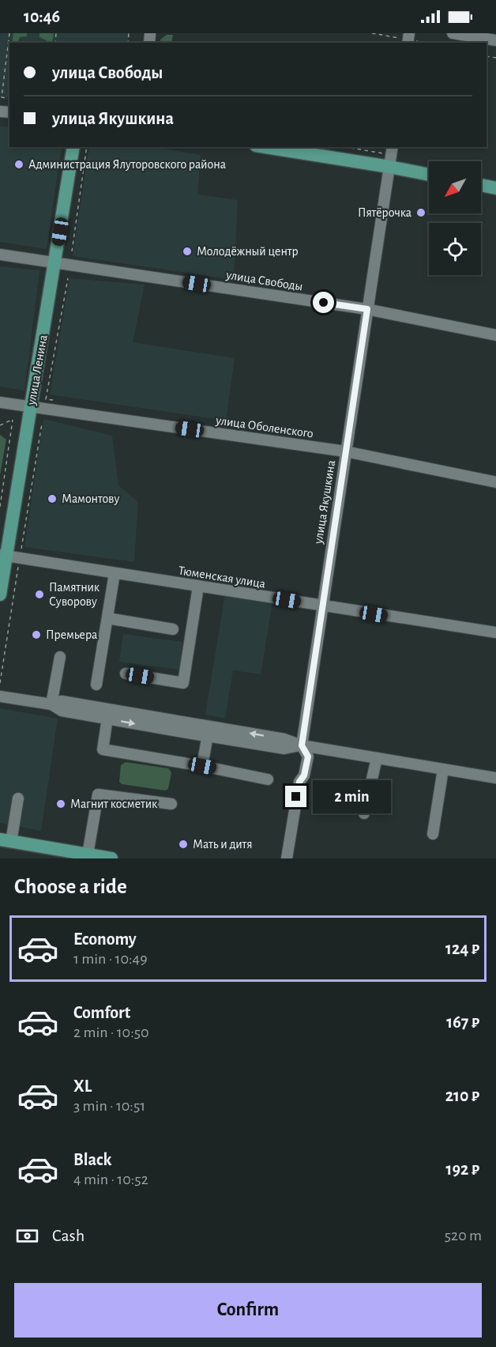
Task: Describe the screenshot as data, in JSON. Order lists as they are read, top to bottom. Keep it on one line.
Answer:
{"streets":{"main road":["улица Ленина"],"street":["улица Свободы","улица Оболенского","улица Якушкина","Тюменская улица"]},"crossings":[["улица Свободы","улица Ленина"],["улица Свободы","улица Якушкина"],["улица Ленина","улица Оболенского"],["улица Ленина","Тюменская улица"],["улица Оболенского","улица Якушкина"],["улица Якушкина","Тюменская улица"]],"places":["Администрация Ялуторовского района","Пятёрочка","Молодёжный центр","Мамонтову","Памятник Суворову","Премьера","Магнит косметик","Мать и дитя"],"north":"bottom left","page":{"status":"10:46","banner":["улица Свободы","улица Якушкина"],"bubble":"2 min","heading":"Choose a ride","list":[{"name":"Economy","note":"1 min · 10:49","value":"124 ₽"},{"name":"Comfort","note":"2 min · 10:50","value":"167 ₽"},{"name":"XL","note":"3 min · 10:51","value":"210 ₽"},{"name":"Black","note":"4 min · 10:52","value":"192 ₽"}],"pay":["Cash","520 m"],"buttons":"Confirm"}}
